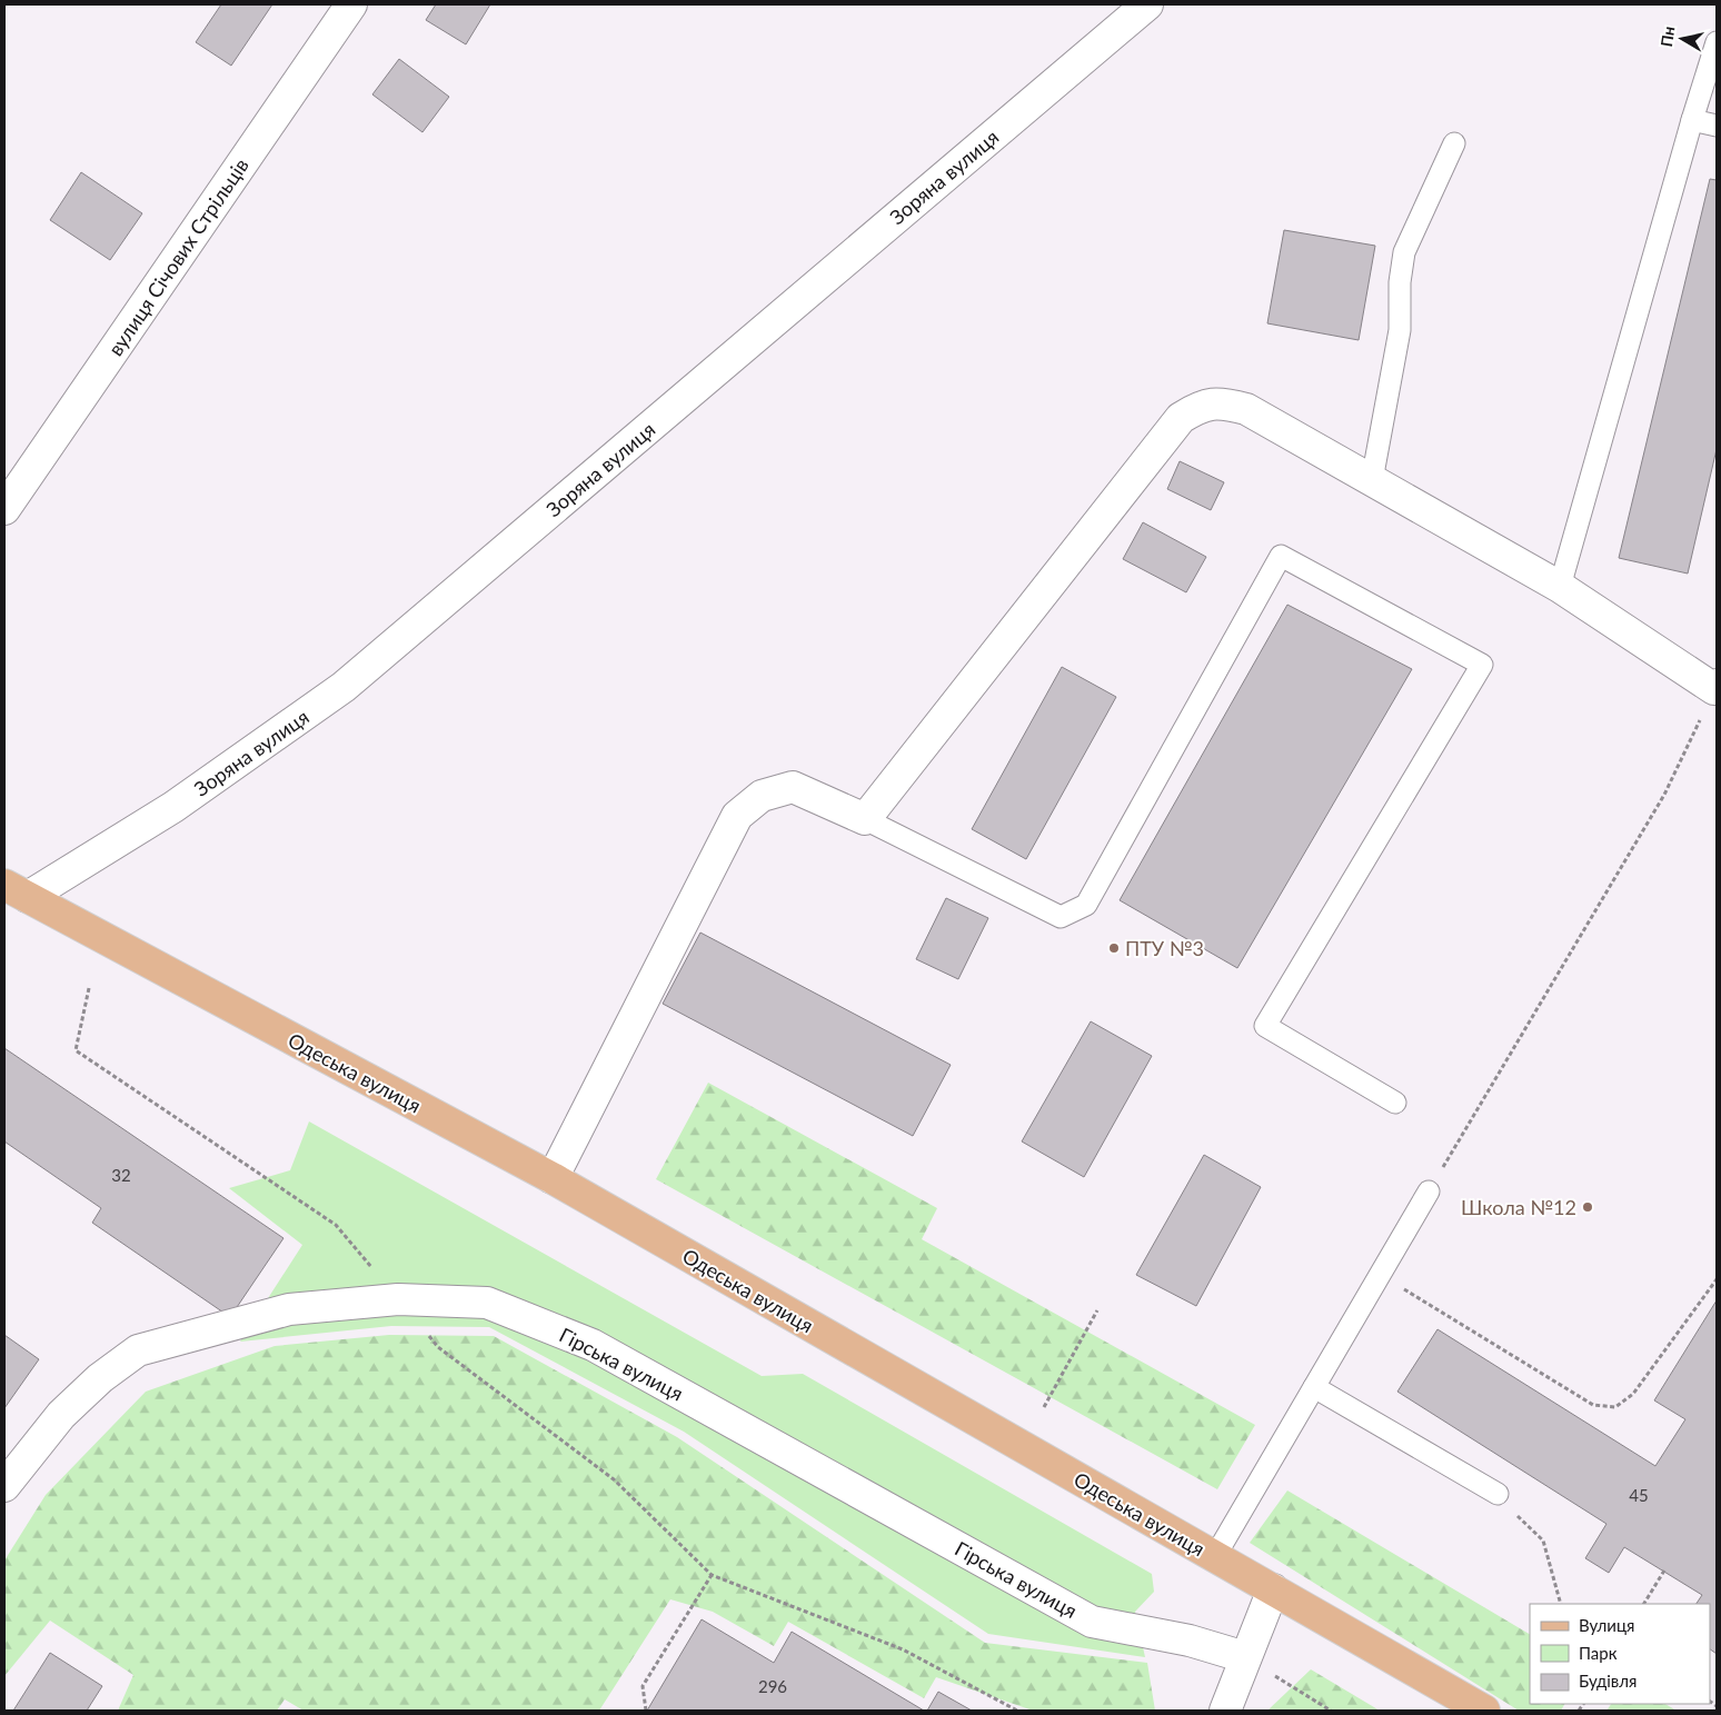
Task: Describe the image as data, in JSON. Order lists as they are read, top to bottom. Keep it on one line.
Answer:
{"streets":{"main road":["Одеська вулиця"],"street":["Зоряна вулиця","вулиця Січових Стрільців","Гірська вулиця"]},"crossings":[["Зоряна вулиця","Одеська вулиця"]],"places":["ПТУ №3","Школа №12"],"house_numbers":["32","45","296"],"legend":["Вулиця","Парк","Будівля"],"north":"left"}
